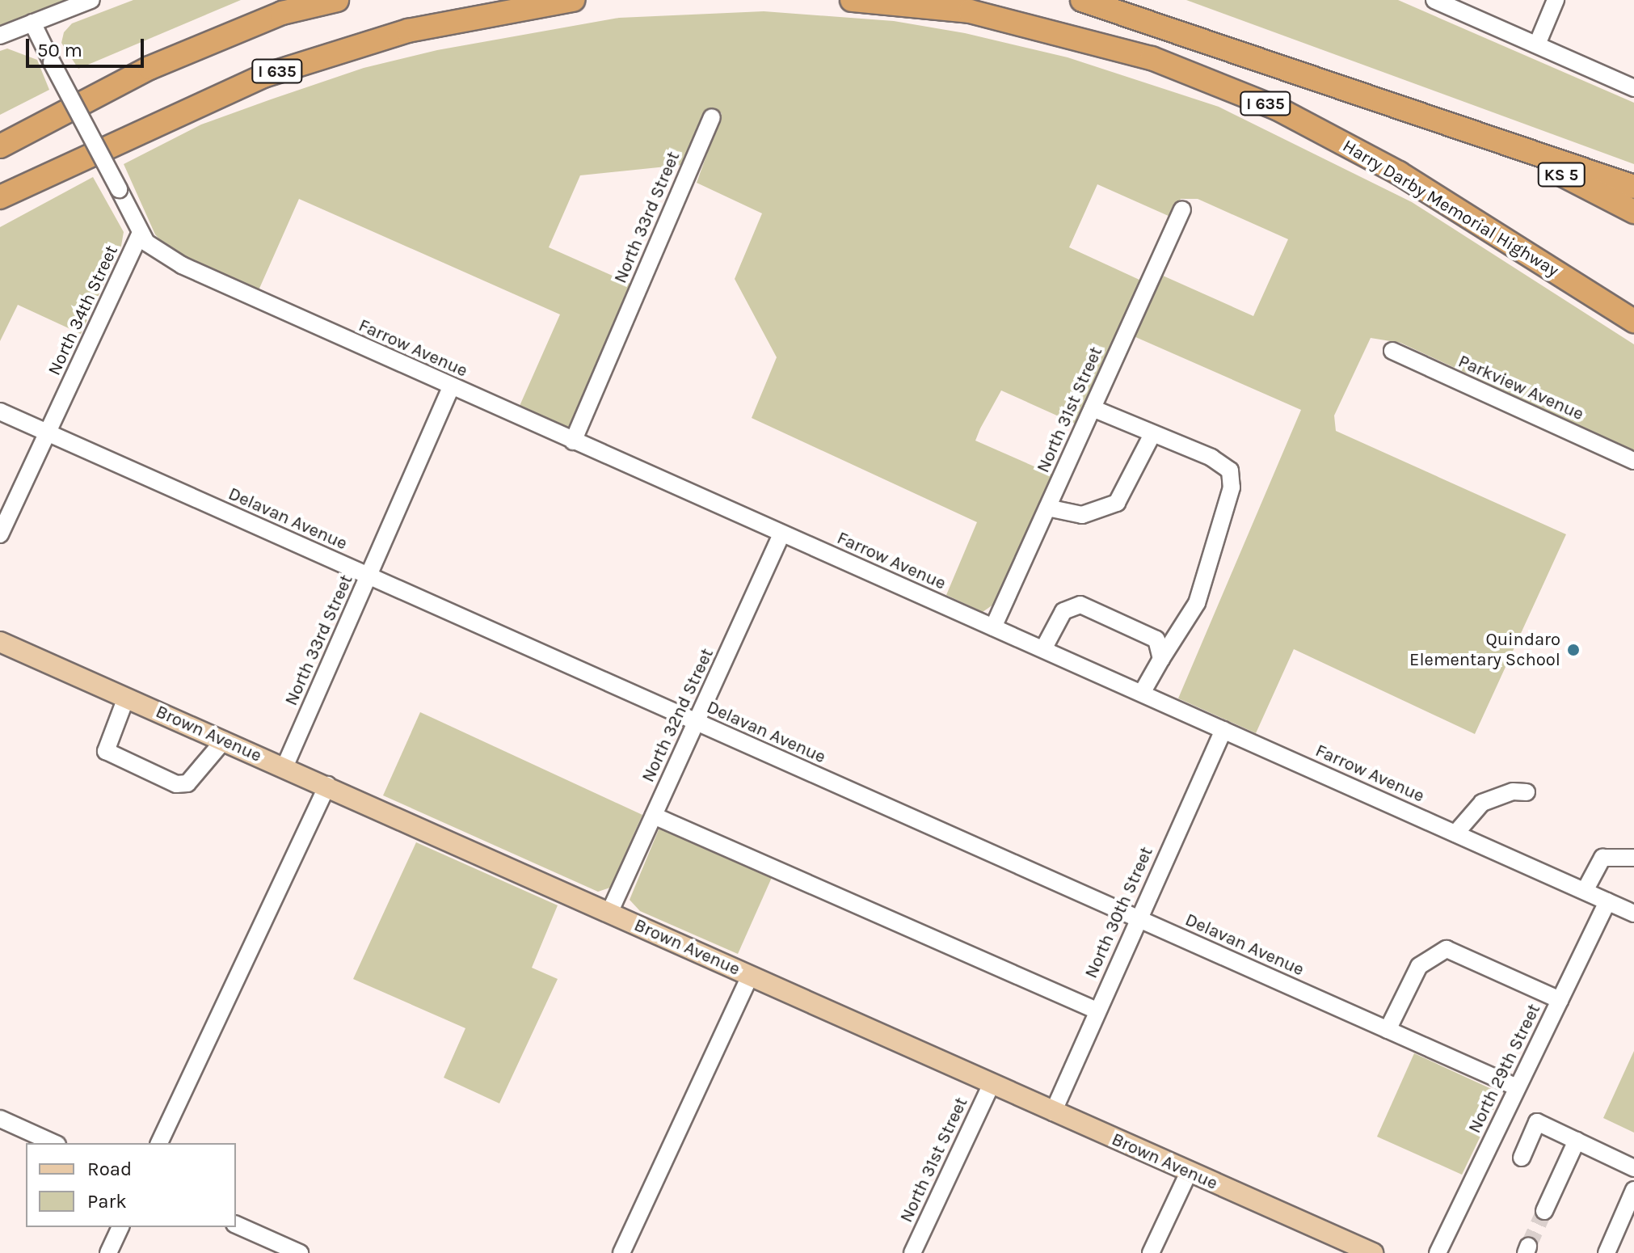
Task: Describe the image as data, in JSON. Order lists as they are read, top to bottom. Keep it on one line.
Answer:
{"streets":{"highway":["I 635","KS 5","Harry Darby Memorial Highway"],"main road":["Brown Avenue"],"street":["North 33rd Street","North 34th Street","Farrow Avenue","Parkview Avenue","North 31st Street","Delavan Avenue","North 32nd Street","North 30th Street","North 29th Street"]},"crossings":[["I 635","KS 5"],["North 33rd Street","Farrow Avenue"],["North 33rd Street","Delavan Avenue"],["North 33rd Street","Brown Avenue"],["North 34th Street","Farrow Avenue"],["North 34th Street","Delavan Avenue"],["Farrow Avenue","North 31st Street"],["Farrow Avenue","North 32nd Street"],["Farrow Avenue","North 30th Street"],["Farrow Avenue","North 29th Street"],["North 31st Street","Brown Avenue"],["Delavan Avenue","North 32nd Street"],["Delavan Avenue","North 30th Street"],["Delavan Avenue","North 29th Street"],["North 32nd Street","Brown Avenue"],["Brown Avenue","North 30th Street"]],"places":["Quindaro Elementary School"],"legend":["Road","Park"],"scale_bar":"50 m"}
